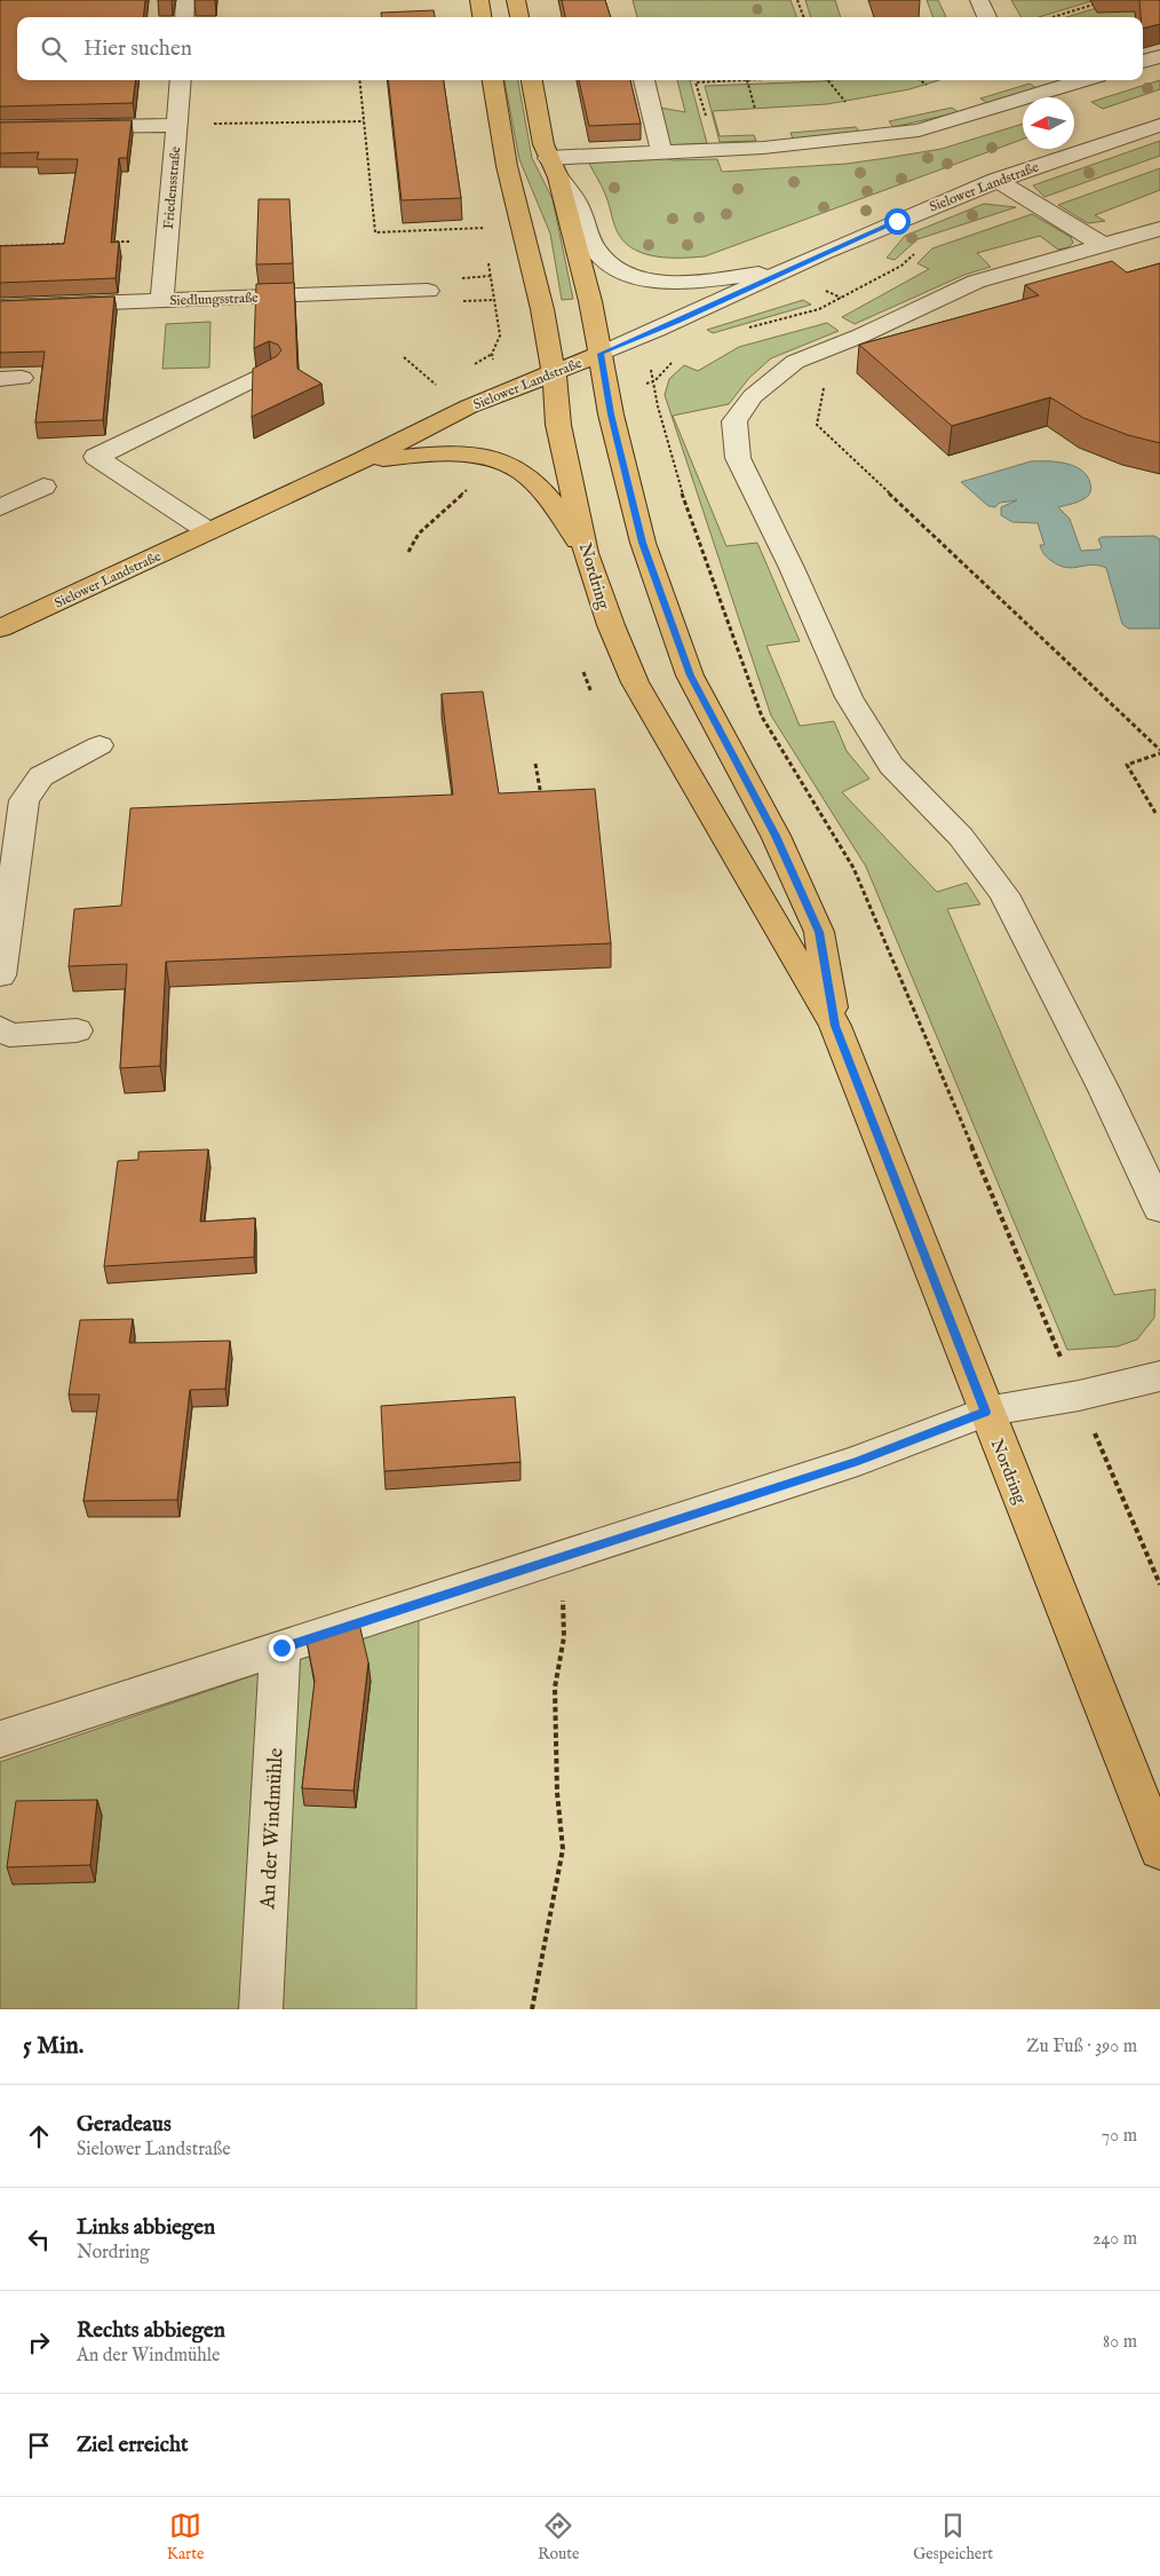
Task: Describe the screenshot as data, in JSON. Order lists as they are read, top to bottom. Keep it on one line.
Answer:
{"streets":{"main road":["Sielower Landstraße","Nordring"],"street":["Friedensstraße","Siedlungsstraße","An der Windmühle"]},"crossings":[["Sielower Landstraße","Nordring"],["Friedensstraße","Siedlungsstraße"]],"north":"left","page":{"search":"Hier suchen","heading":["5 Min.","Zu Fuß · 390 m"],"list":[["Geradeaus","Sielower Landstraße","70 m"],["Links abbiegen","Nordring","240 m"],["Rechts abbiegen","An der Windmühle","80 m"],"Ziel erreicht"],"nav":["Karte","Route","Gespeichert"]}}
